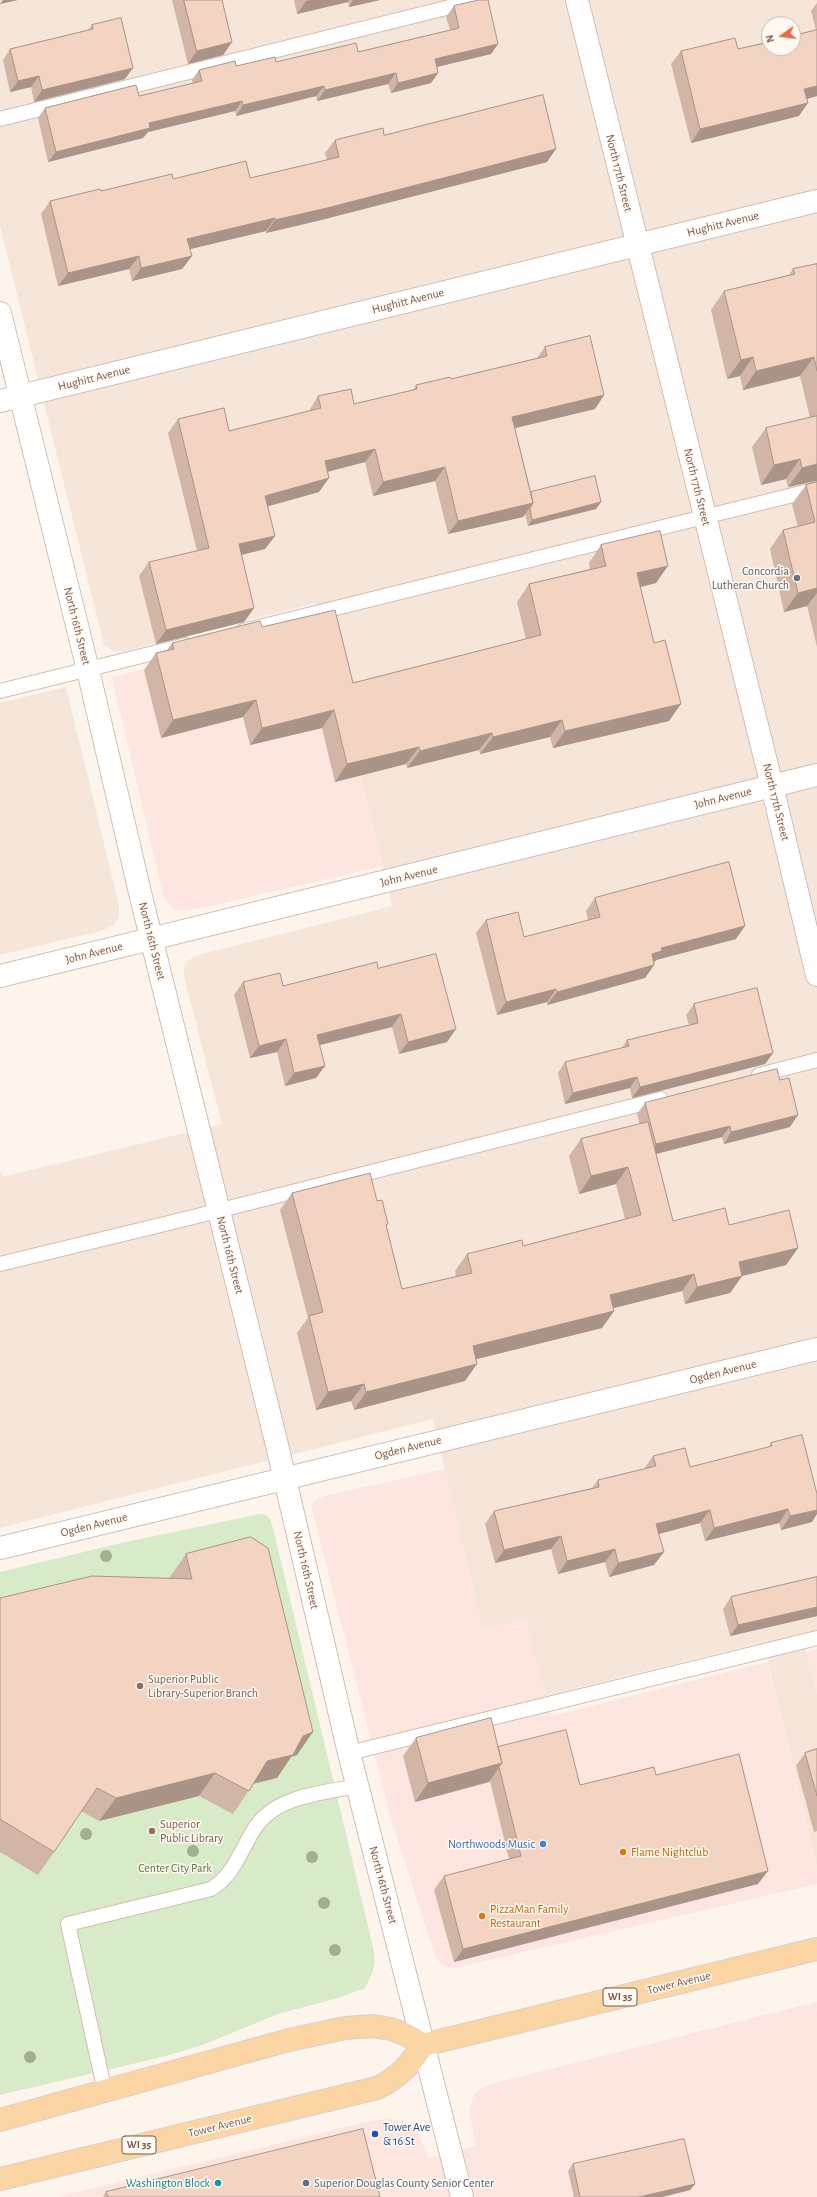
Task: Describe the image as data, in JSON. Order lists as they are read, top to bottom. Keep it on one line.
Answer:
{"streets":{"main road":["Tower Avenue","WI 35"],"street":["North 17th Street","Hughitt Avenue","North 16th Street","John Avenue","Ogden Avenue"]},"crossings":[["North 17th Street","Hughitt Avenue"],["North 17th Street","John Avenue"],["Hughitt Avenue","North 16th Street"],["North 16th Street","John Avenue"],["North 16th Street","Ogden Avenue"],["North 16th Street","Tower Avenue"]],"parks":["Center City Park"],"places":["Concordia Lutheran Church","Superior Public Library-Superior Branch","Superior Public Library","Northwoods Music","Flame Nightclub","PizzaMan Family Restaurant","Tower Ave & 16 St","Washington Block","Superior Douglas County Senior Center"],"north":"left"}
